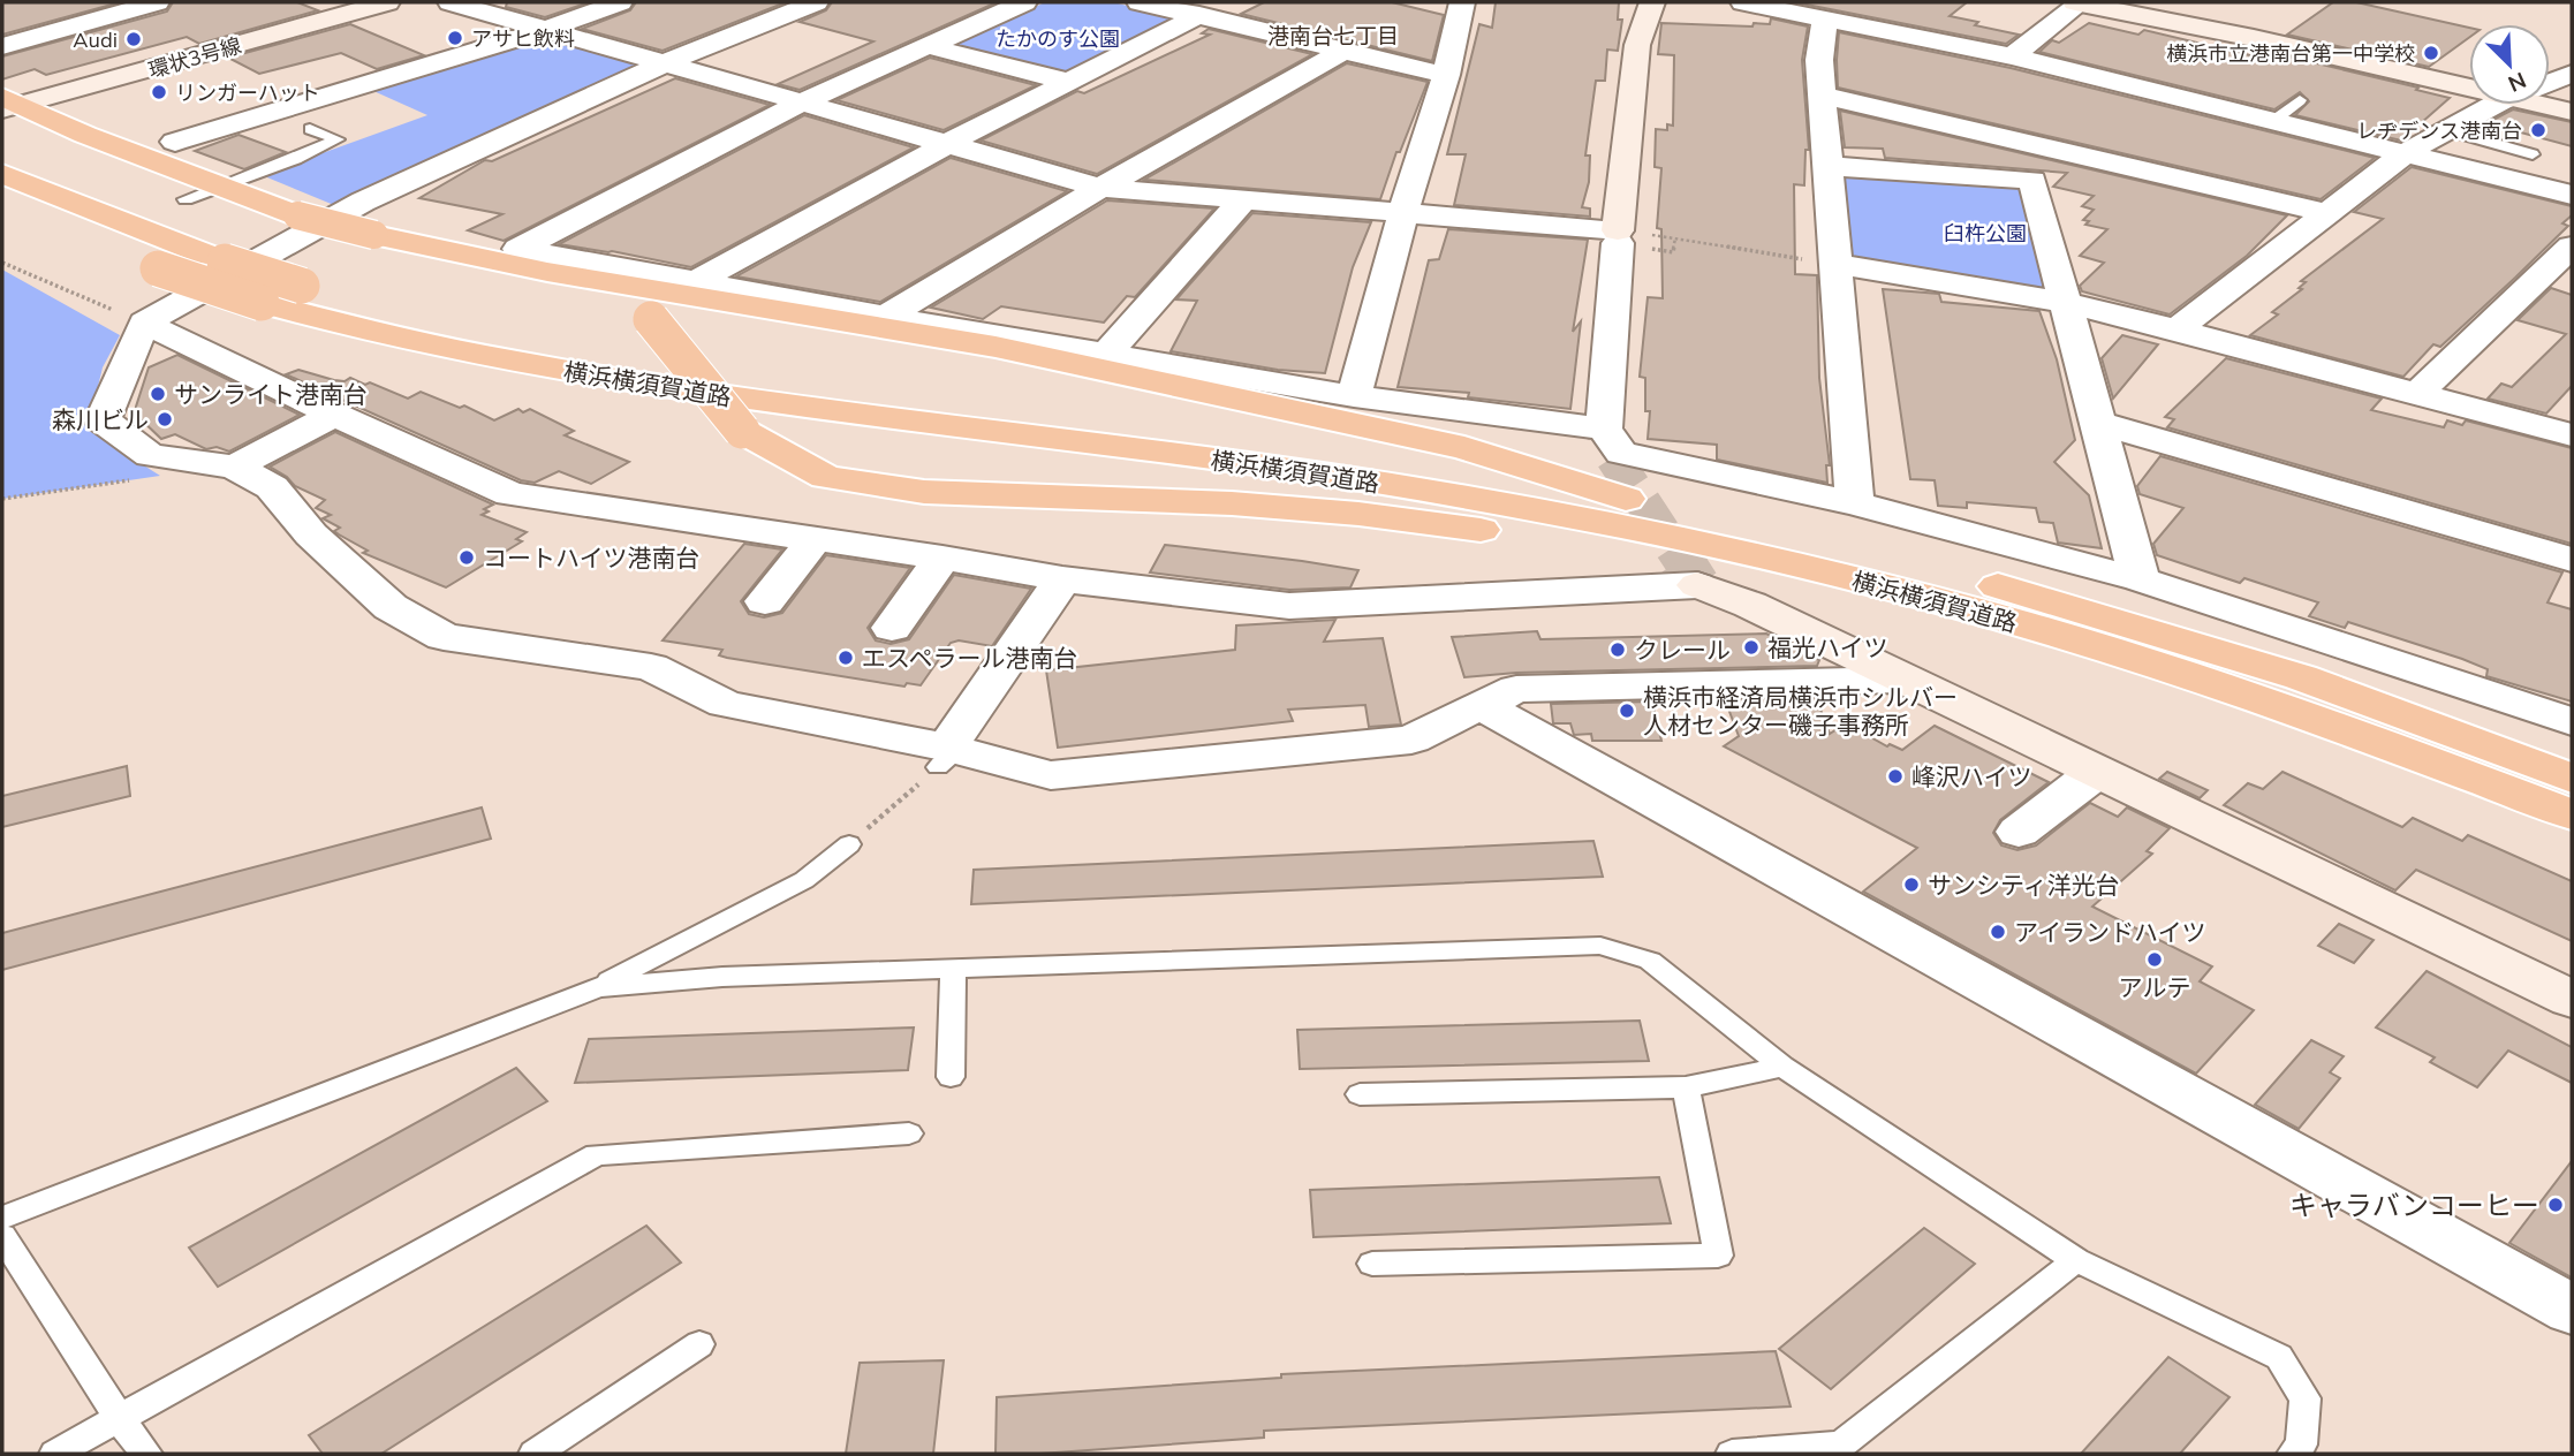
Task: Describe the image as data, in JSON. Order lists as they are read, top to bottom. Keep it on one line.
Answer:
{"streets":{"highway":["横浜横須賀道路"],"street":["環状3号線"]},"districts":["港南台七丁目"],"parks":["たかのす公園","臼杵公園"],"places":["アサヒ飲料","Audi","横浜市立港南台第一中学校","リンガーハット","レヂデンス港南台","サンライト港南台","森川ビル","コートハイツ港南台","福光ハイツ","クレール","エスペラール港南台","横浜市経済局横浜市シルバー 人材センター磯子事務所","峰沢ハイツ","サンシティ洋光台","アイランドハイツ","アルテ","キャラバンコーヒー"],"north":"bottom right"}
